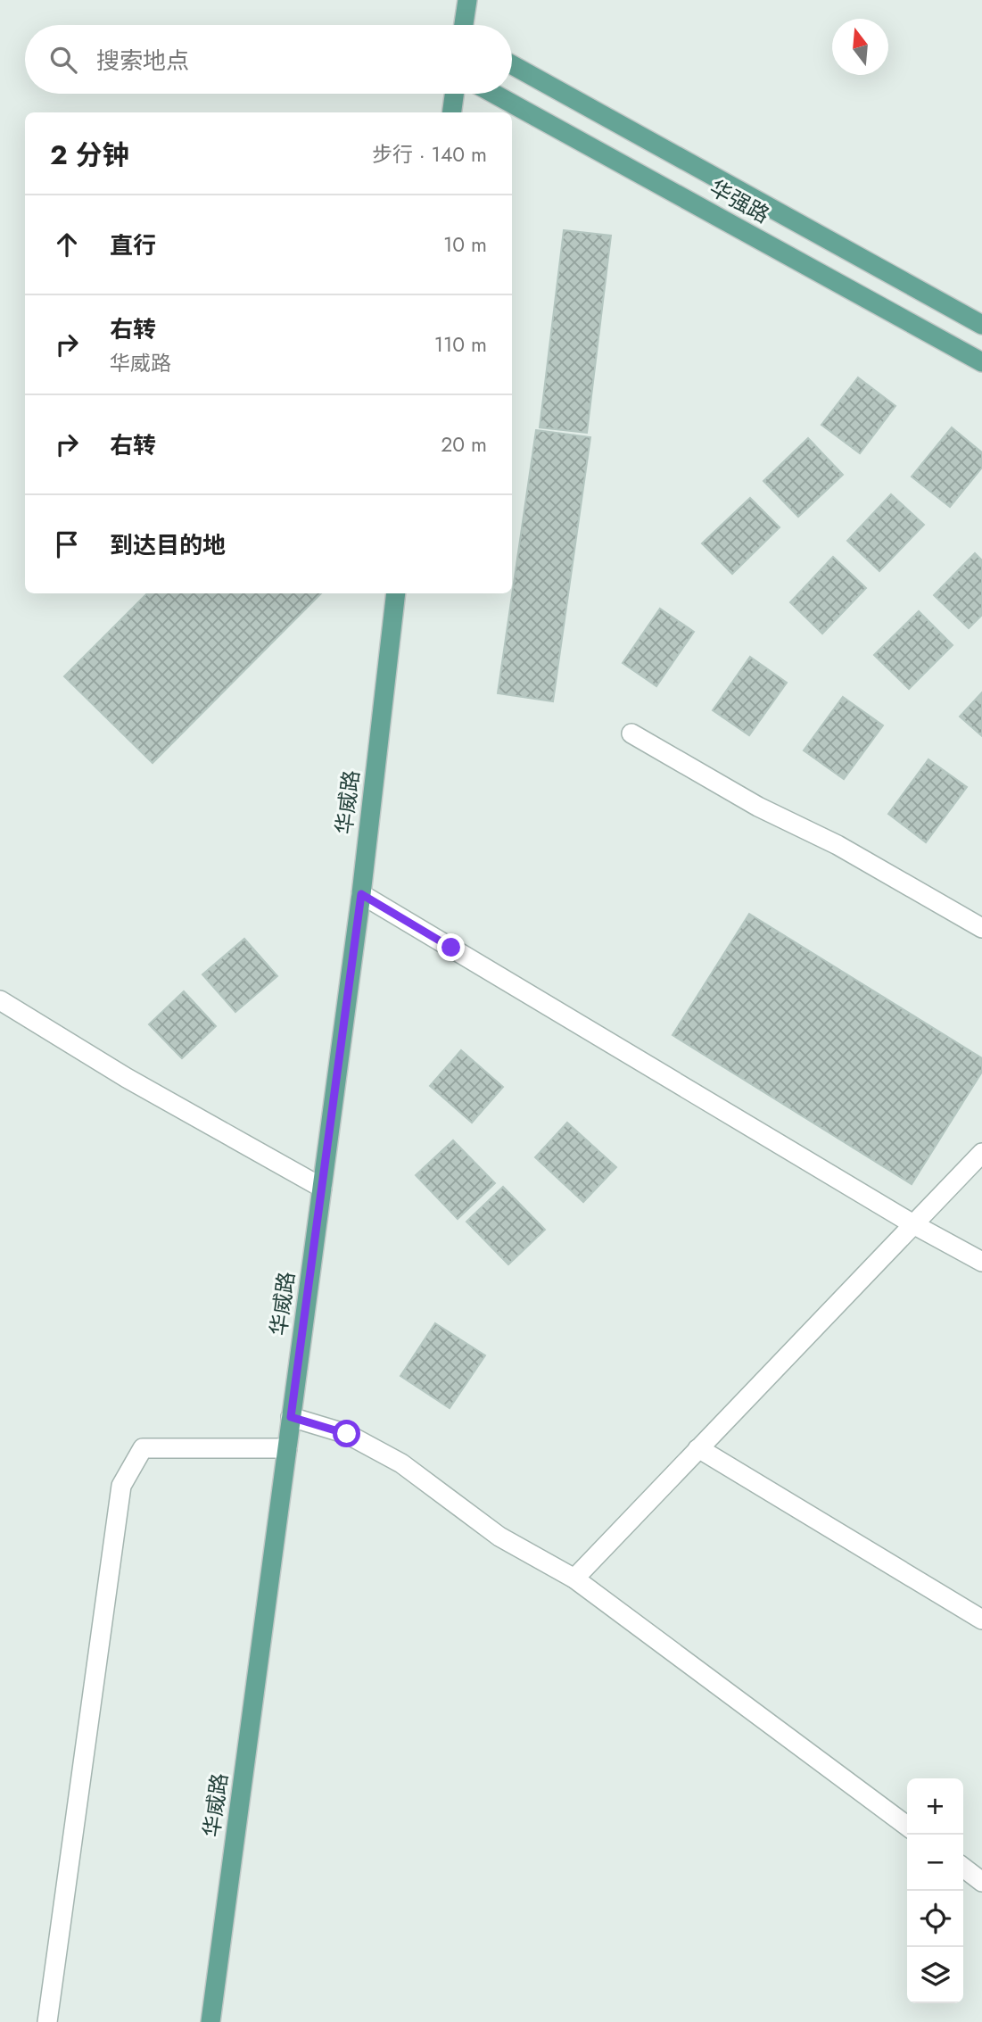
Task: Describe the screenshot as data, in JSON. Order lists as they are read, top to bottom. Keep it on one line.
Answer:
{"streets":{"main road":["华强路","华威路"]},"north":"top","page":{"search":"搜索地点","heading":["2 分钟","步行 · 140 m"],"list":[["直行","10 m"],["右转","华威路","110 m"],["右转","20 m"],"到达目的地"],"map_buttons":["+","−"]}}
